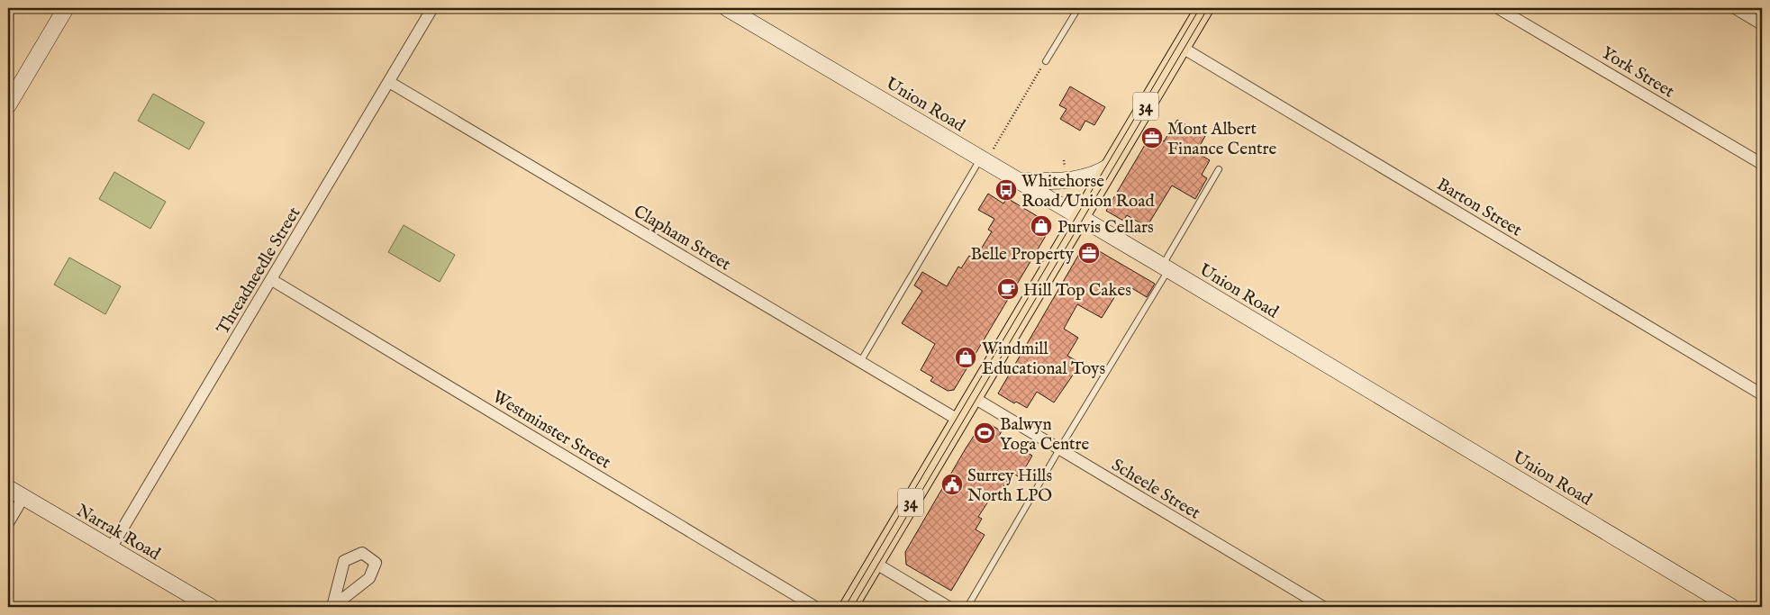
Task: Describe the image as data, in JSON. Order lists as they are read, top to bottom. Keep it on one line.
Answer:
{"streets":{"main road":["Union Road","34","Narrak Road"],"street":["York Street","Barton Street","Clapham Street","Threadneedle Street","Westminster Street","Scheele Street"]},"crossings":[["Union Road","34"],["34","Barton Street"],["34","Clapham Street"],["34","Scheele Street"],["Clapham Street","Threadneedle Street"],["Threadneedle Street","Westminster Street"],["Threadneedle Street","Narrak Road"]],"places":{"office":["Mont Albert Finance Centre","Belle Property"],"bus stop":["Whitehorse Road/Union Road"],"shop":["Purvis Cellars","Windmill Educational Toys"],"cafe":["Hill Top Cakes"],"sports":["Balwyn Yoga Centre"],"public building":["Surrey Hills North LPO"]}}
